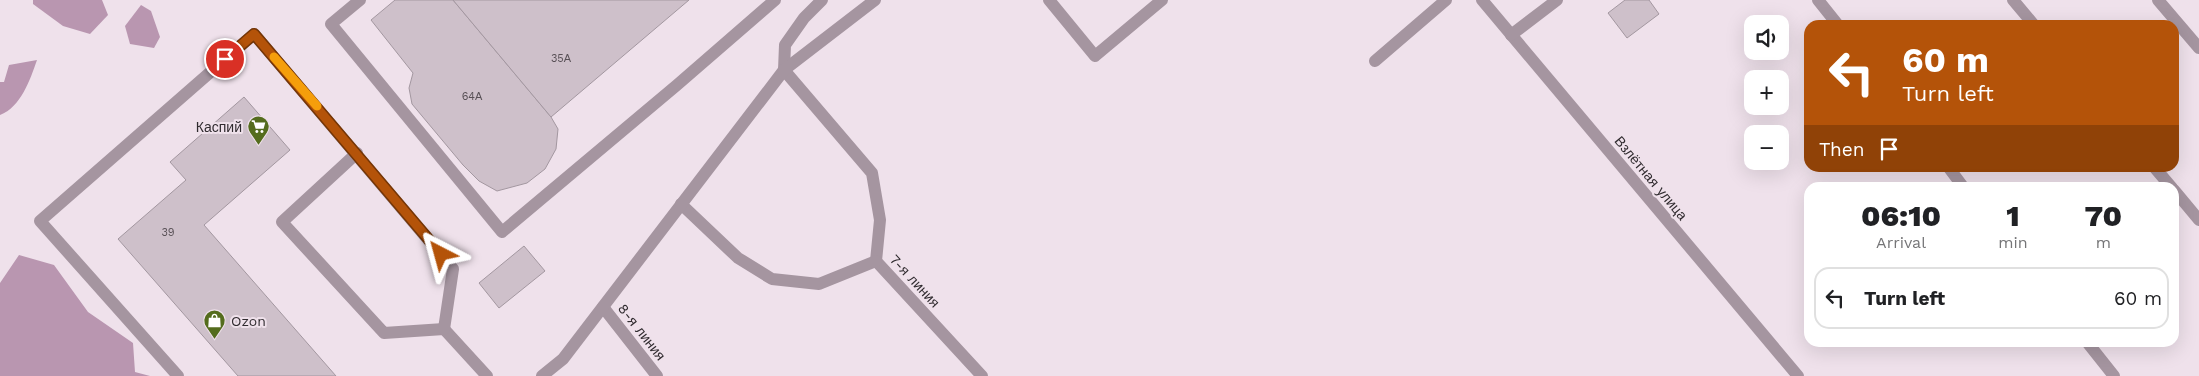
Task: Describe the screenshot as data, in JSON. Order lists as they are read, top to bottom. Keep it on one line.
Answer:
{"streets":{"street":["Взлётная улица","7-я линия","8-я линия"]},"places":{"supermarket":["Каспий"],"shop":["Ozon"]},"house_numbers":["35А","64А","39"],"page":{"map_buttons":["+","−"],"turn":["60 m","Turn left"],"then":"Then","eta":["06:10","Arrival","1","min","70","m"],"list":[{"name":"Turn left","value":"60 m"}]}}
